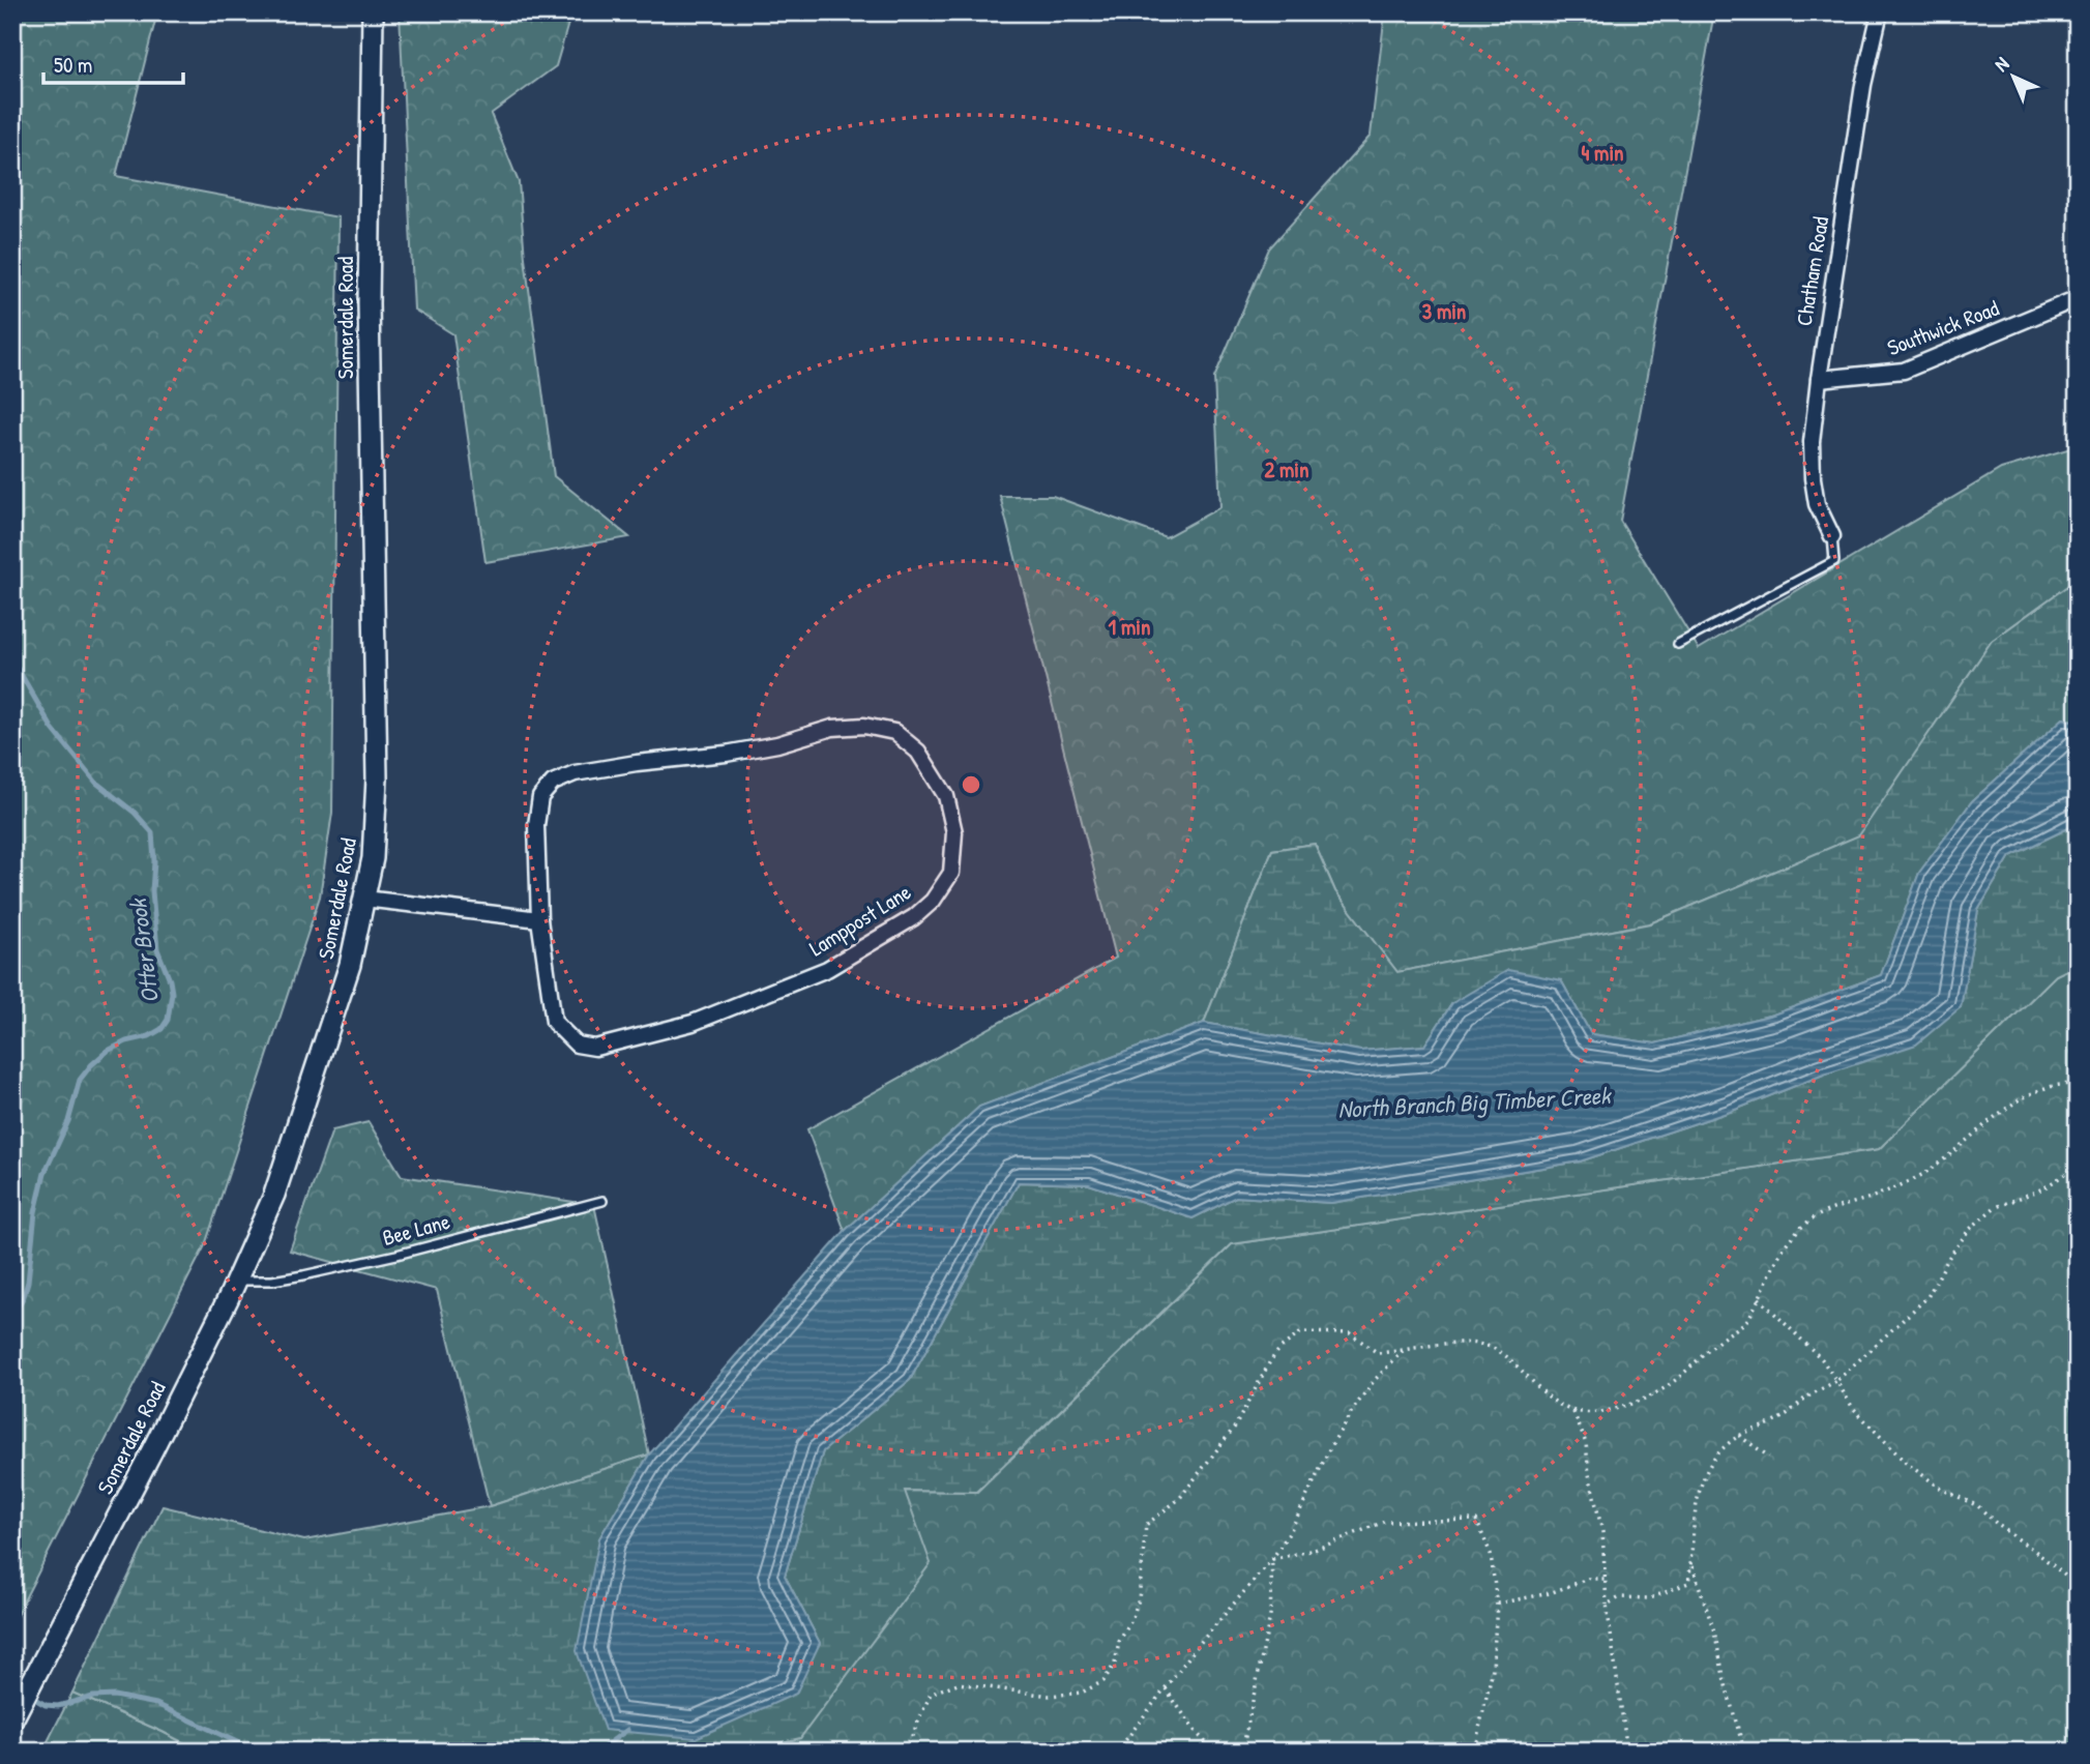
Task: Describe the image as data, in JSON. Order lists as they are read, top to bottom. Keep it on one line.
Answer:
{"streets":{"main road":["Somerdale Road"],"street":["Chatham Road","Southwick Road","Lamppost Lane"],"lane":["Bee Lane"]},"crossings":[["Chatham Road","Southwick Road"],["Somerdale Road","Bee Lane"]],"water":["Otter Brook","North Branch Big Timber Creek"],"scale_bar":"50 m","north":"top left","rings":["4 min","3 min","2 min","1 min"]}
